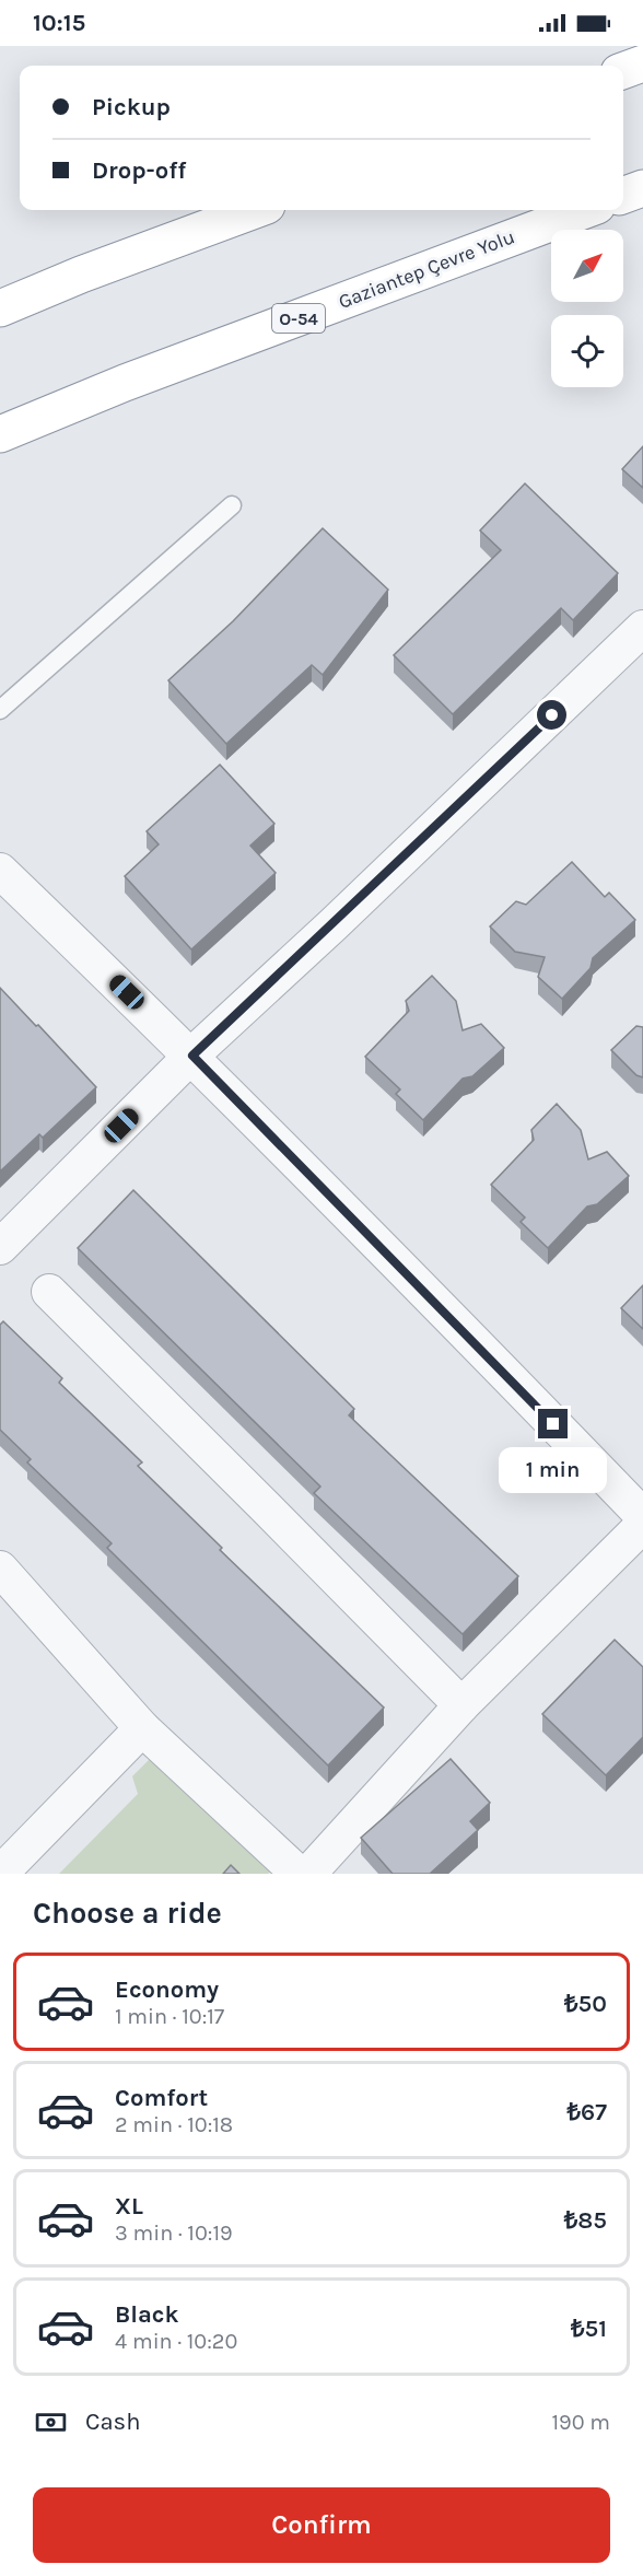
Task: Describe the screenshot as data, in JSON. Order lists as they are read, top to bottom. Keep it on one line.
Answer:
{"streets":{"highway":["Gaziantep Çevre Yolu","O-54"]},"north":"top right","page":{"status":"10:15","banner":["Pickup","Drop-off"],"bubble":"1 min","heading":"Choose a ride","list":[{"name":"Economy","note":"1 min · 10:17","value":"₺50"},{"name":"Comfort","note":"2 min · 10:18","value":"₺67"},{"name":"XL","note":"3 min · 10:19","value":"₺85"},{"name":"Black","note":"4 min · 10:20","value":"₺51"}],"pay":["Cash","190 m"],"buttons":"Confirm"}}
